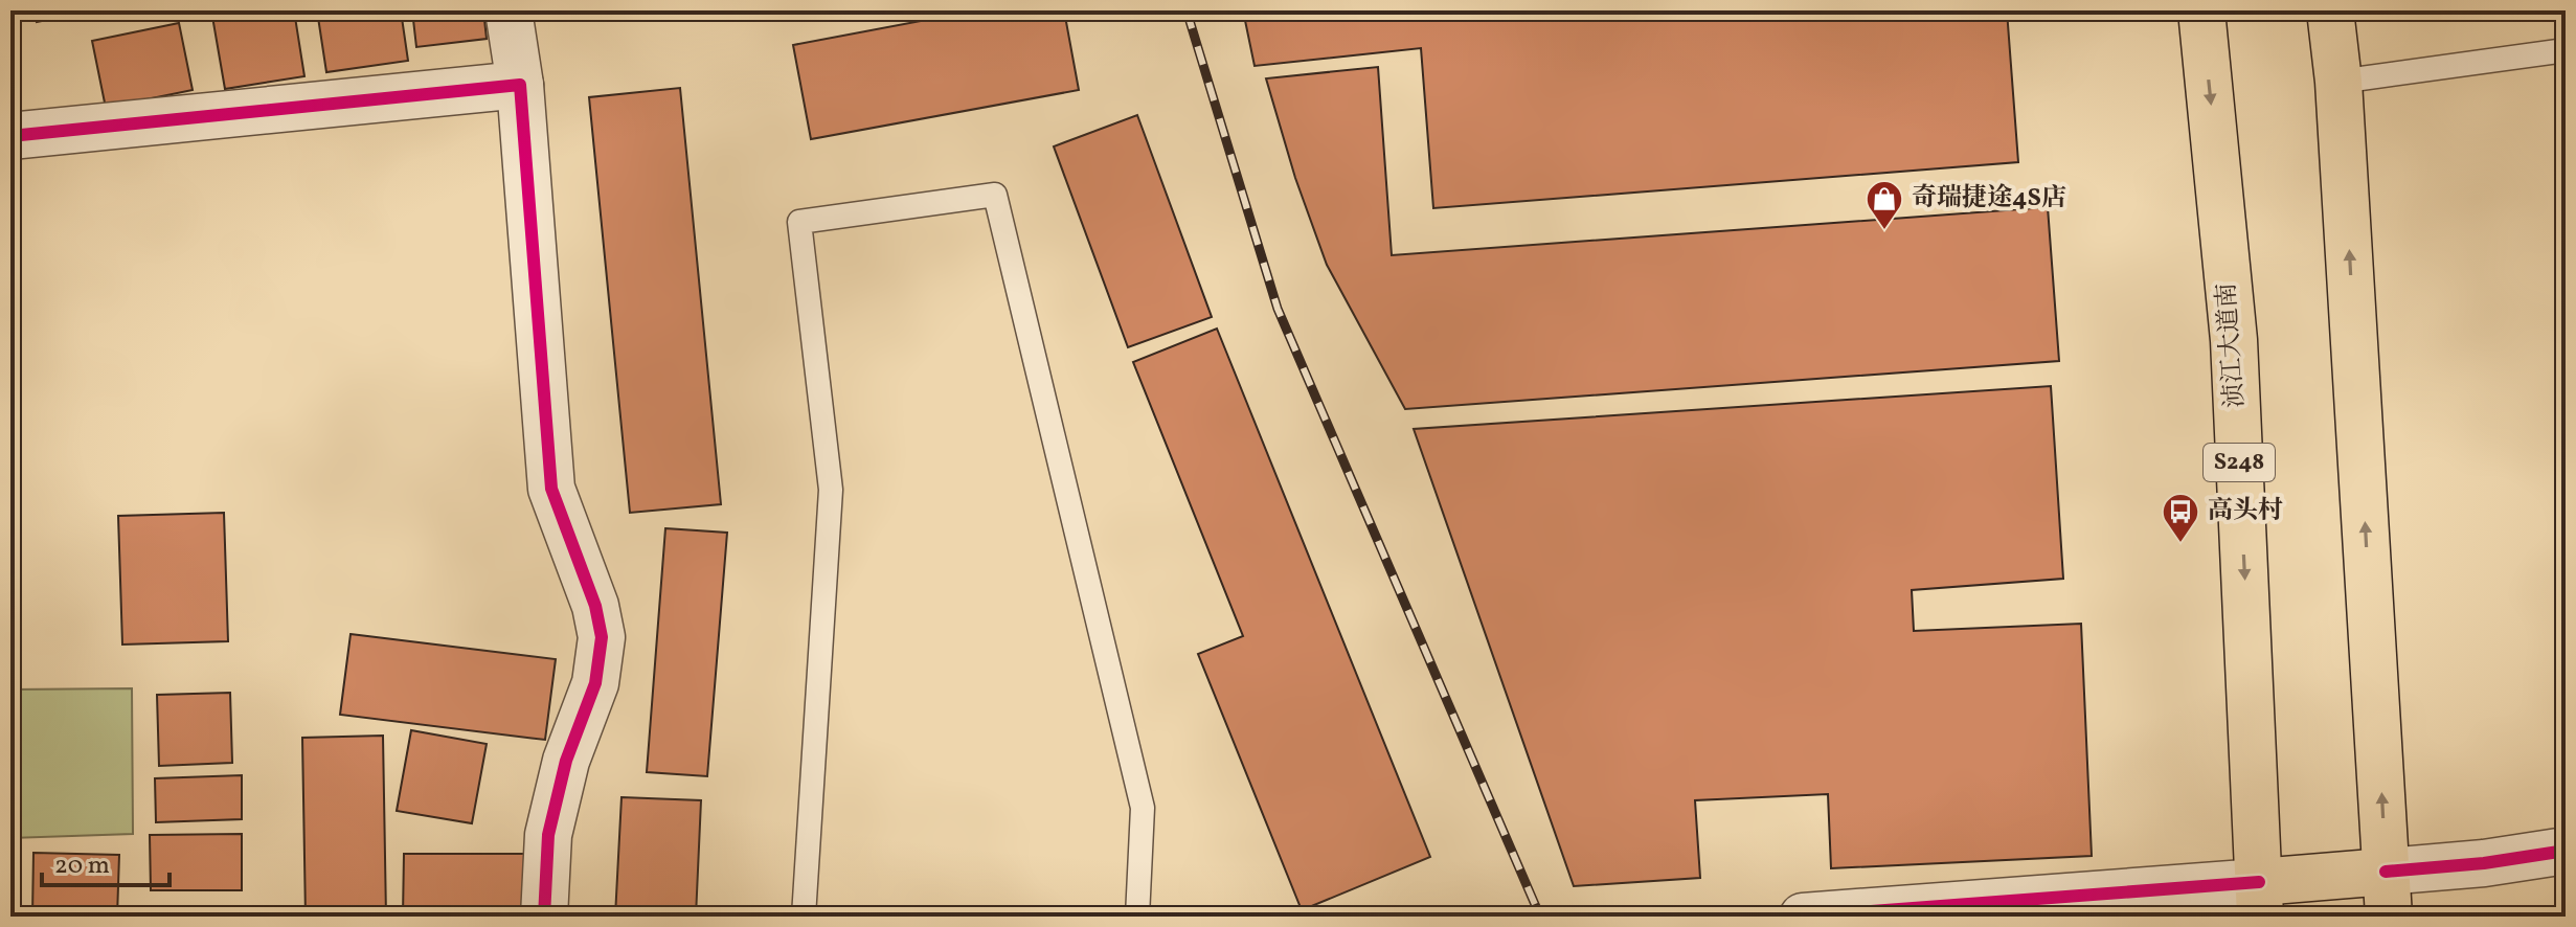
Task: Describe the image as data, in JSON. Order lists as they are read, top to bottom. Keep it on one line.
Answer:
{"streets":{"main road":["浈江大道南","S248"]},"places":{"shop":["奇瑞捷途4S店"],"bus stop":["高头村"]},"scale_bar":"20 m"}
